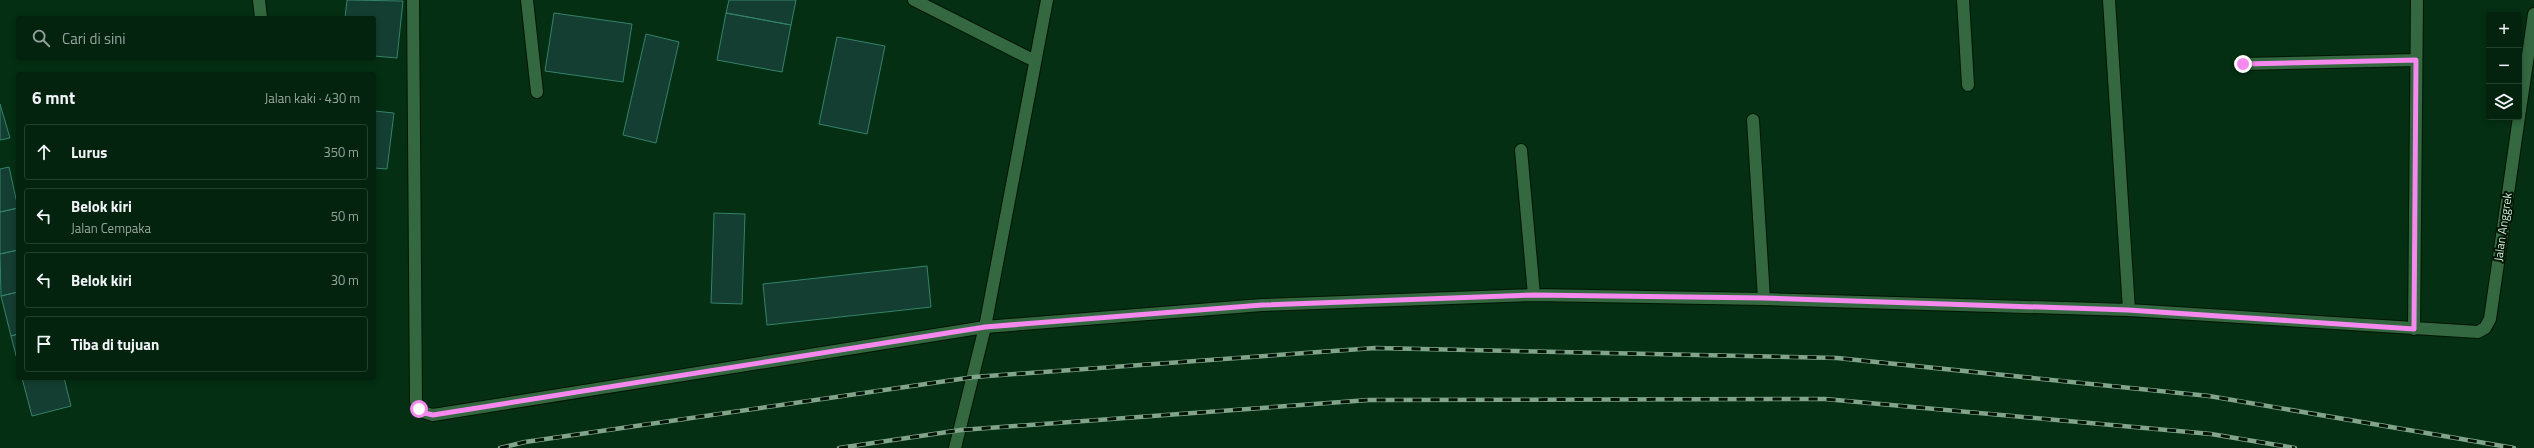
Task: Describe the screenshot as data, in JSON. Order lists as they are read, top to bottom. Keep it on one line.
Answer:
{"streets":{"street":["Jalan Anggrek"]},"page":{"map_buttons":["+","−"],"search":"Cari di sini","heading":["6 mnt","Jalan kaki · 430 m"],"list":[["Lurus","350 m"],["Belok kiri","Jalan Cempaka","50 m"],["Belok kiri","30 m"],"Tiba di tujuan"]}}
